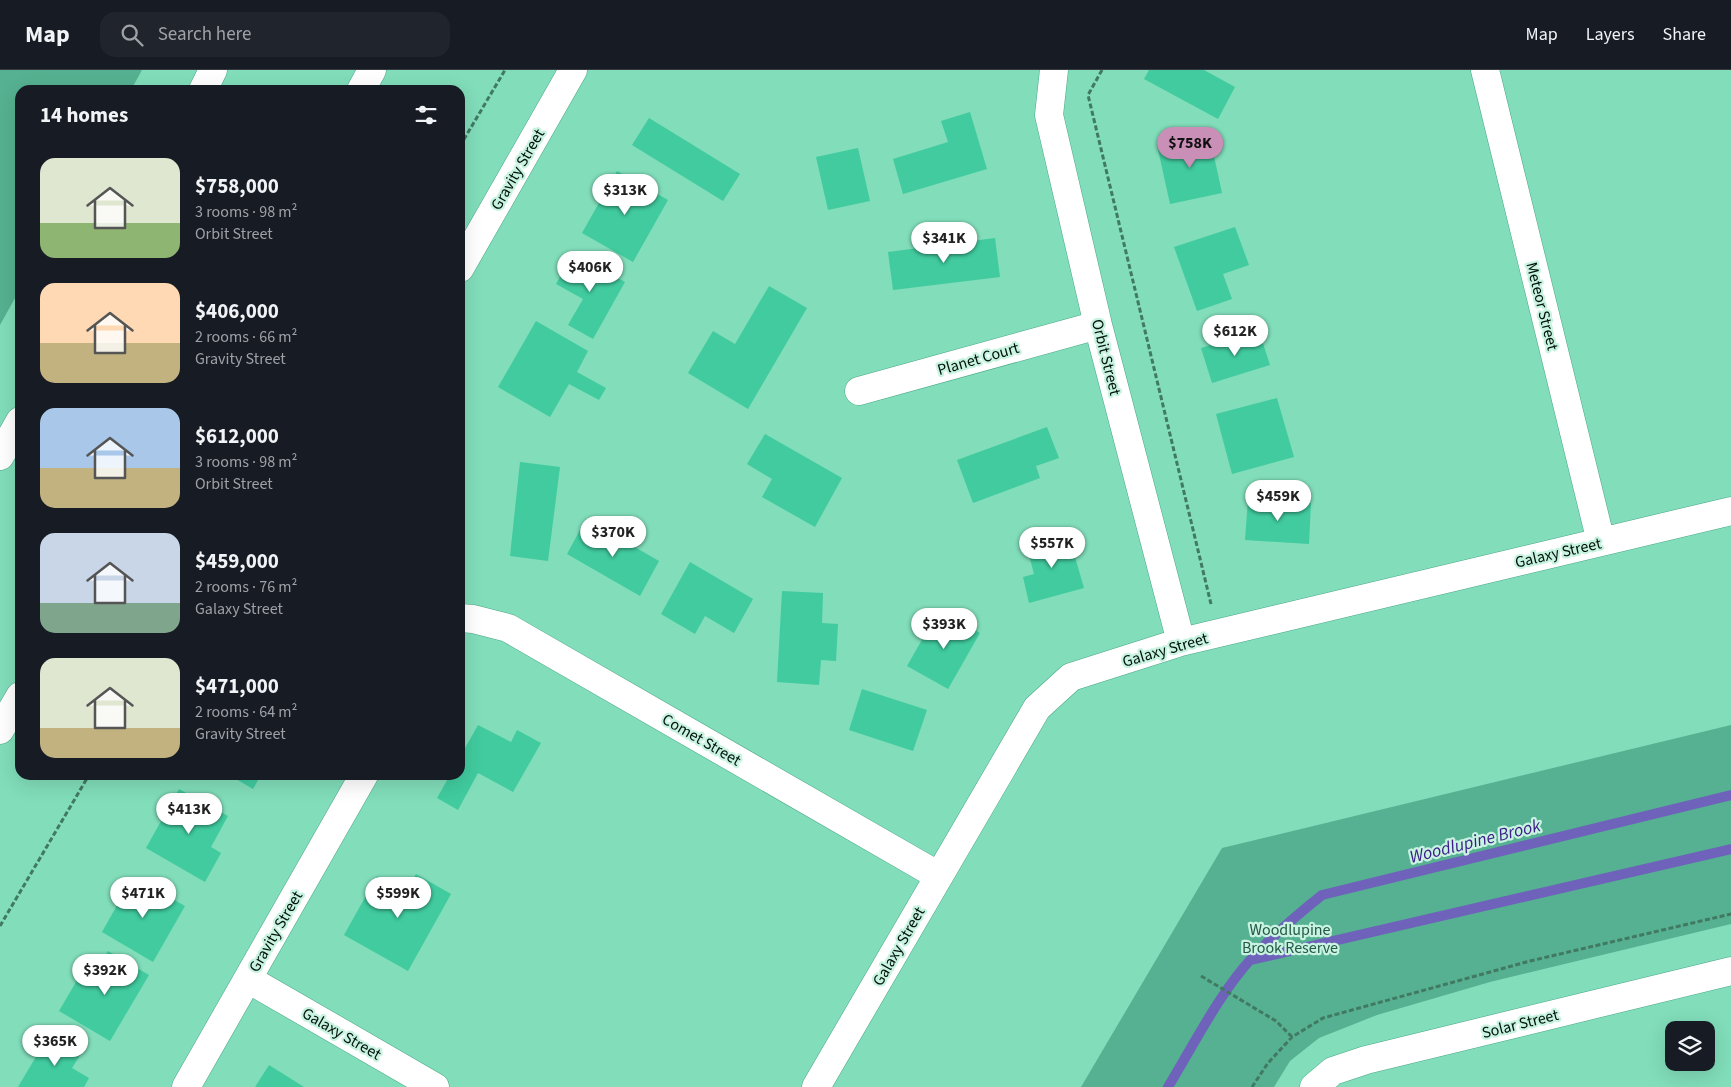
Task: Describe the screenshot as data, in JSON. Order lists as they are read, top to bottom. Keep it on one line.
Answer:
{"streets":{"main road":["Gravity Street","Meteor Street","Orbit Street","Planet Court","Galaxy Street","Comet Street","Solar Street"]},"crossings":[["Gravity Street","Galaxy Street"],["Meteor Street","Galaxy Street"],["Orbit Street","Planet Court"],["Orbit Street","Galaxy Street"],["Galaxy Street","Comet Street"]],"water":["Woodlupine Brook"],"parks":["Woodlupine Brook Reserve"],"page":{"header":"Map","search":"Search here","nav":["Map","Layers","Share"],"heading":"14 homes","price":["$758K","$313K","$341K","$406K","$612K","$459K","$370K","$557K","$393K","$413K","$471K","$599K","$392K","$365K"],"list":[{"name":"$758,000","note":"3 rooms · 98 m² · Orbit Street"},{"name":"$406,000","note":"2 rooms · 66 m² · Gravity Street"},{"name":"$612,000","note":"3 rooms · 98 m² · Orbit Street"},{"name":"$459,000","note":"2 rooms · 76 m² · Galaxy Street"},{"name":"$471,000","note":"2 rooms · 64 m² · Gravity Street"}]}}
